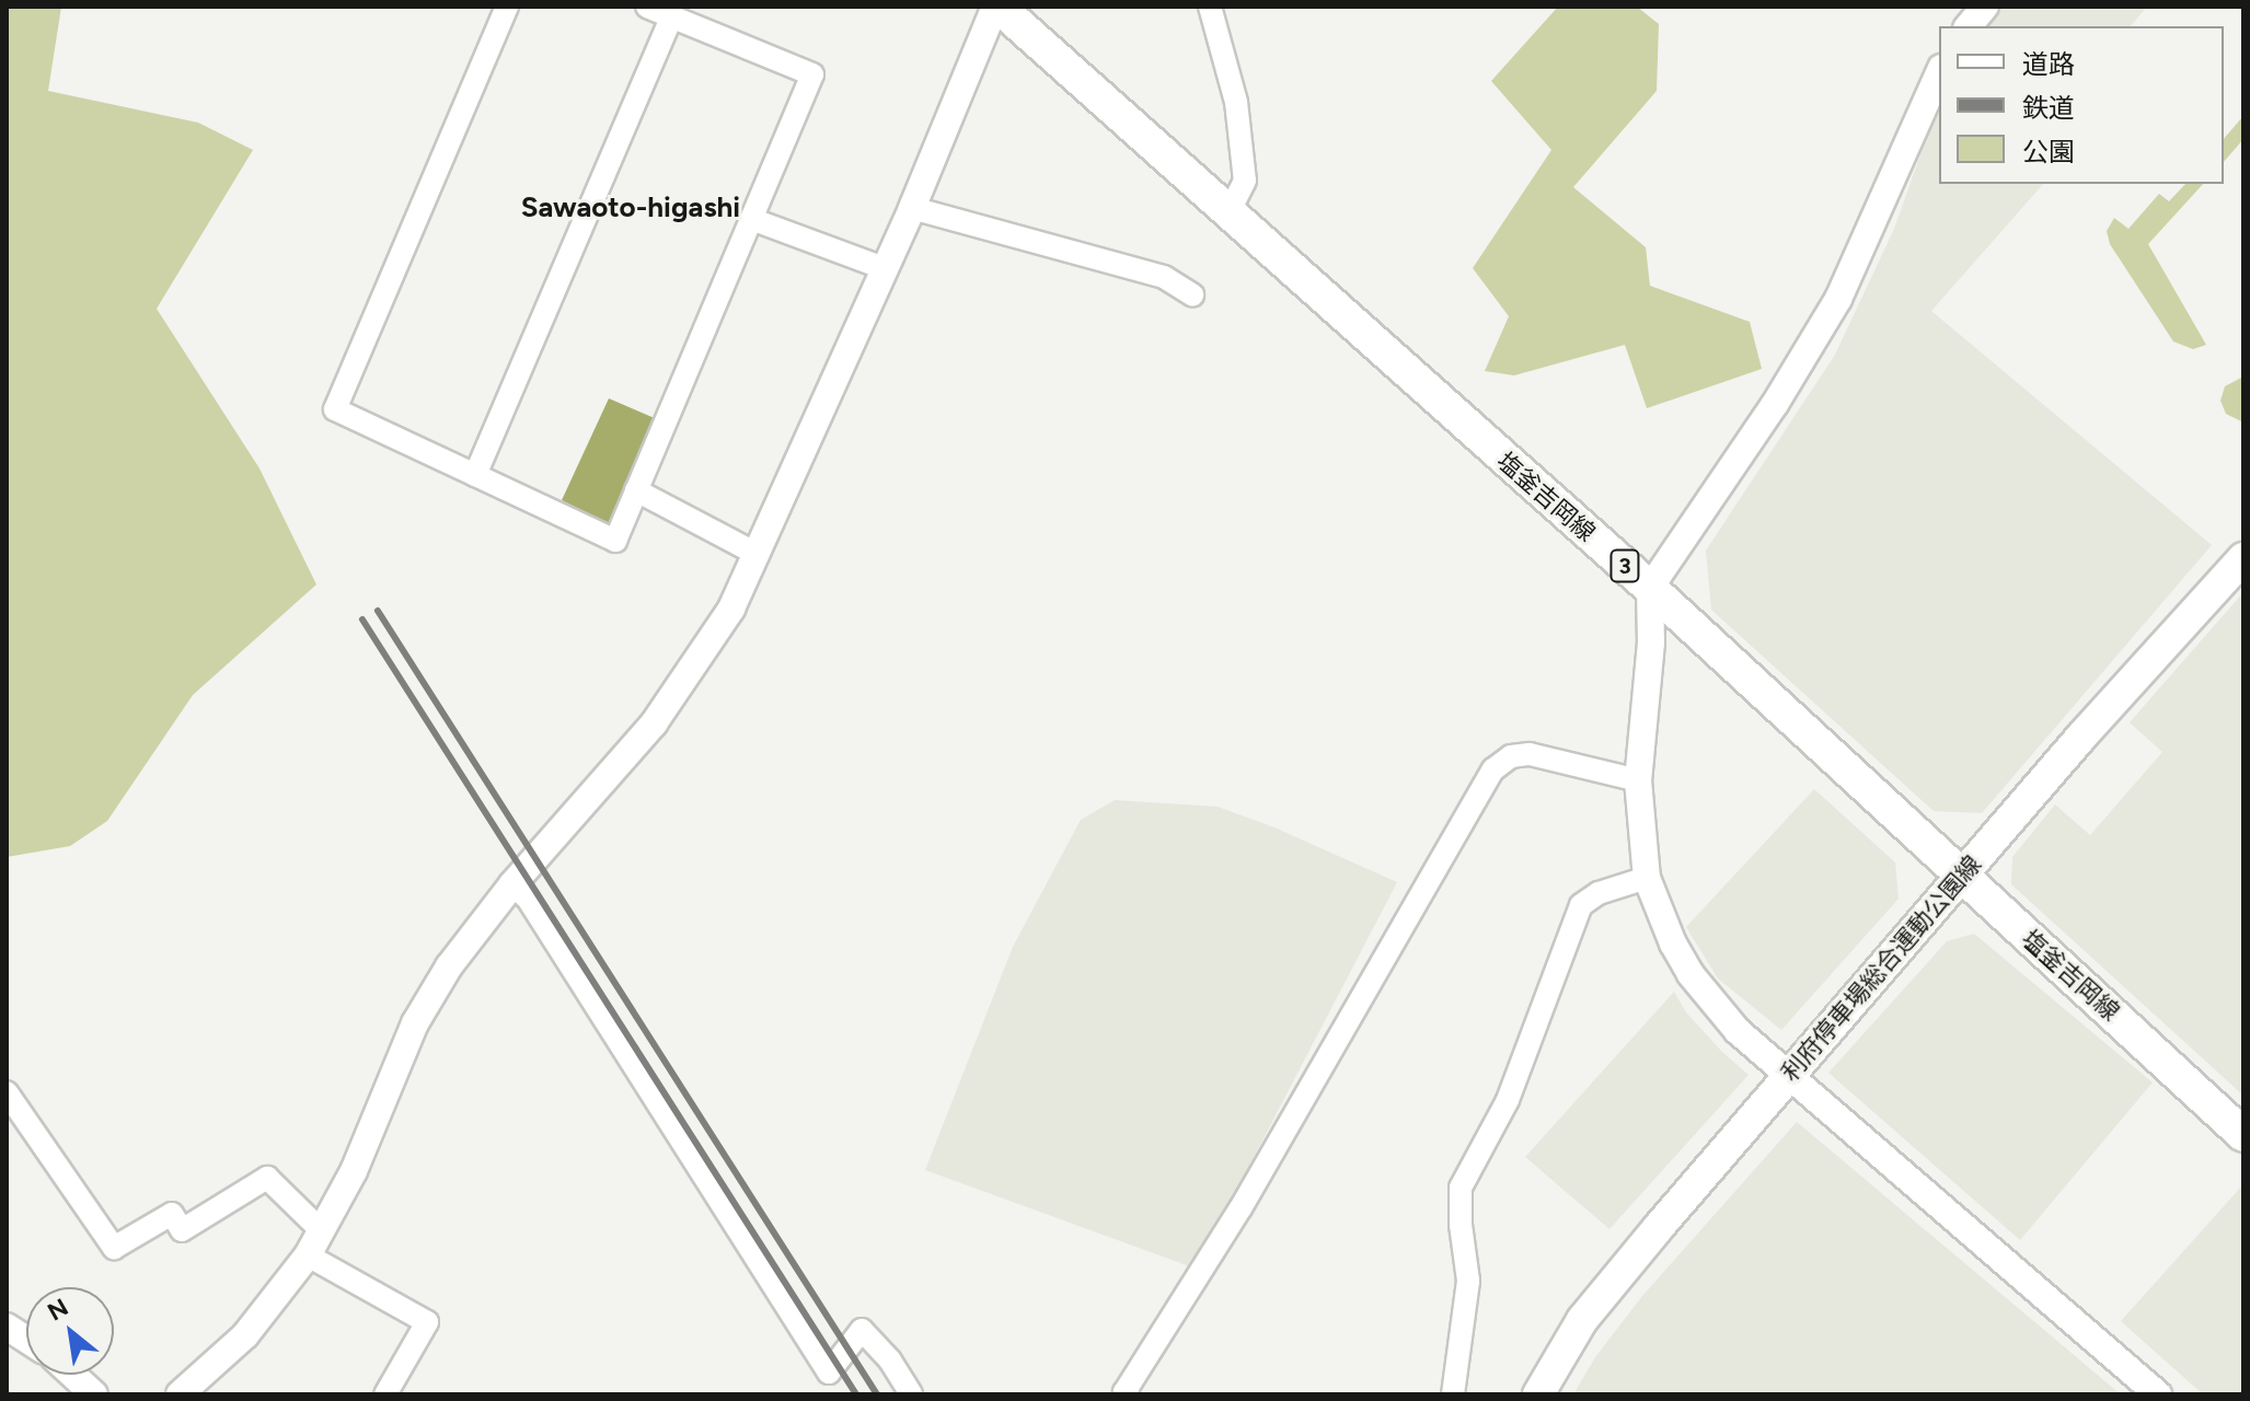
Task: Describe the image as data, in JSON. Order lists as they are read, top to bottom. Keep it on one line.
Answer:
{"streets":{"main road":["塩釜吉岡線","3","利府停車場総合運動公園線"]},"crossings":[["塩釜吉岡線","利府停車場総合運動公園線"]],"districts":["Sawaoto-higashi"],"legend":["道路","鉄道","公園"],"north":"top left"}
